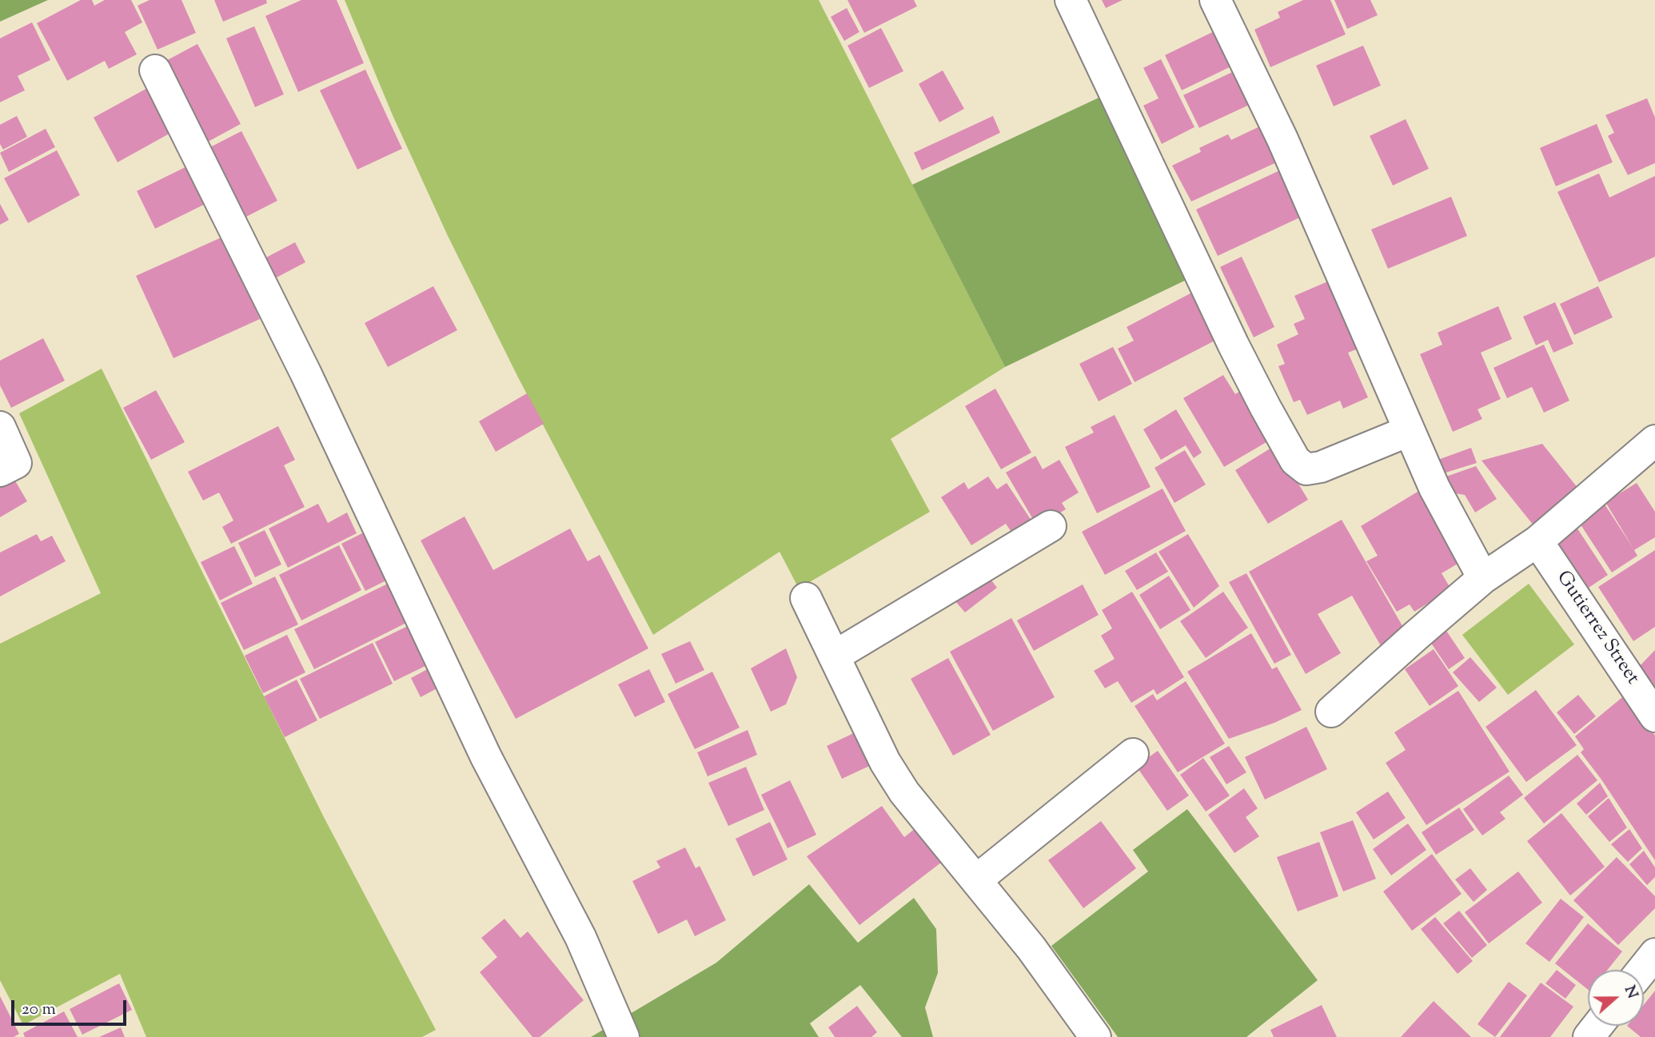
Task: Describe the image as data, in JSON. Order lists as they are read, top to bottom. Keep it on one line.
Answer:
{"streets":{"street":["Gutierrez Street"]},"scale_bar":"20 m","north":"right"}
